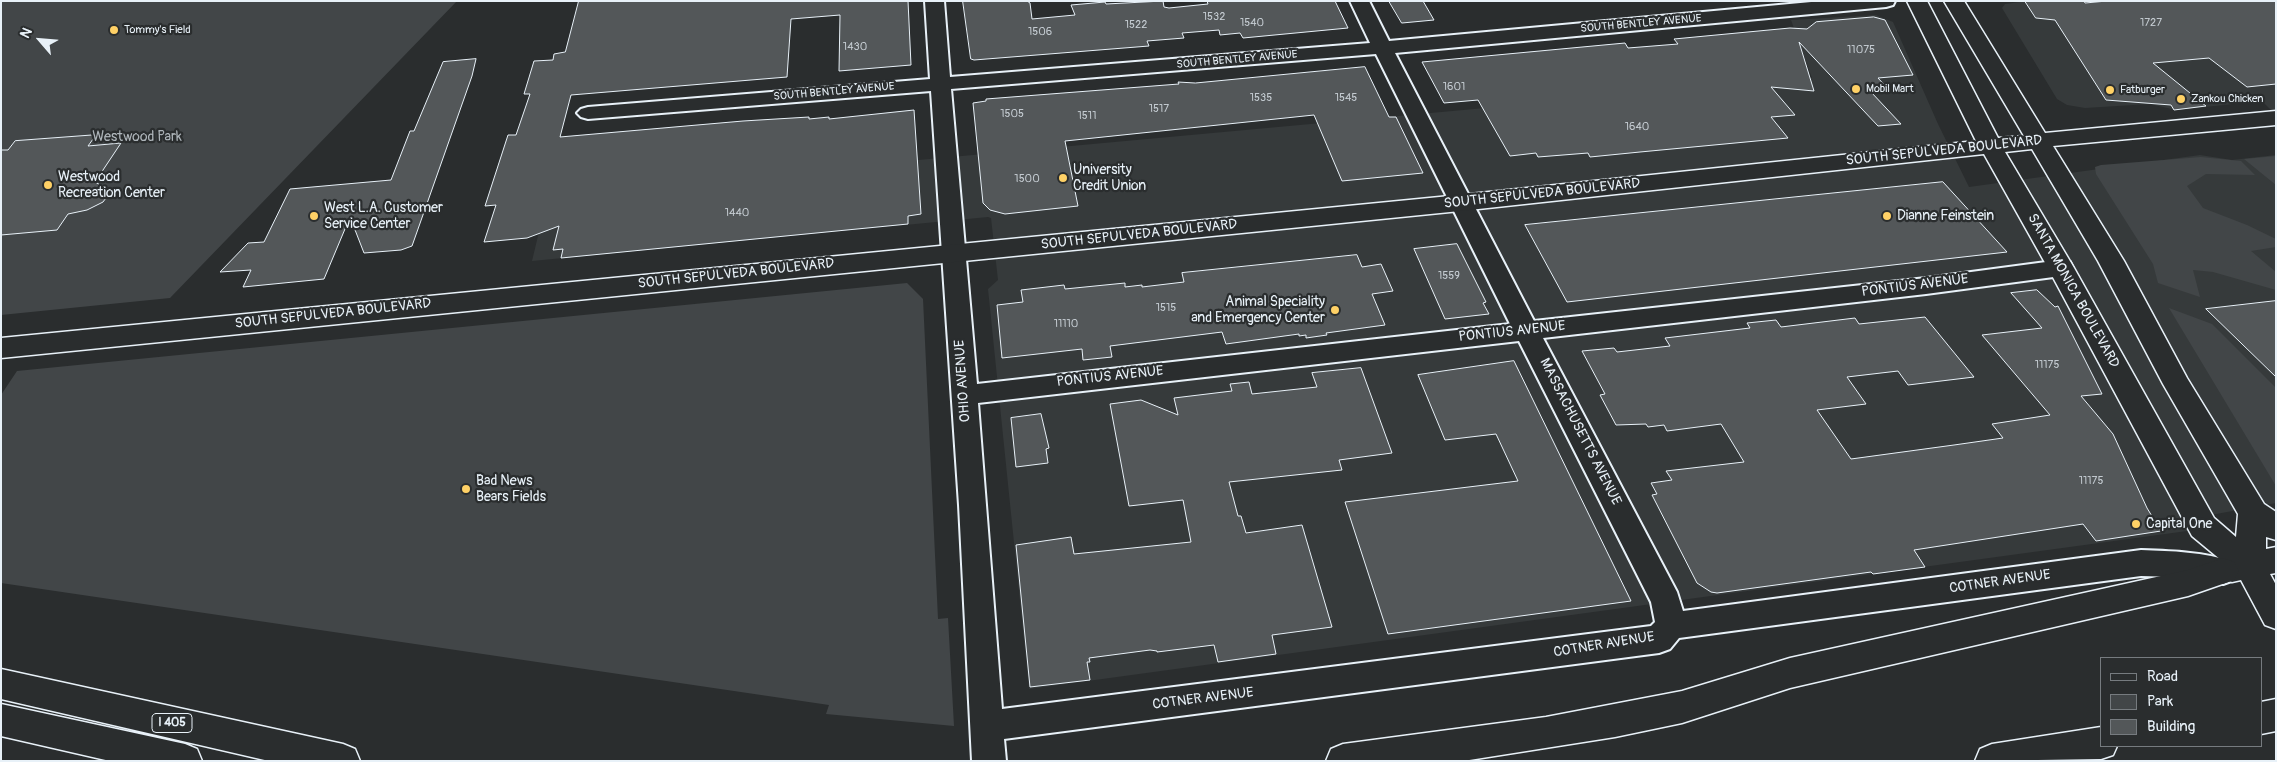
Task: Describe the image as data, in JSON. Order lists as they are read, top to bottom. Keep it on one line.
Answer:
{"streets":{"main road":["SOUTH SEPULVEDA BOULEVARD","SANTA MONICA BOULEVARD","I 405"],"street":["SOUTH BENTLEY AVENUE","PONTIUS AVENUE","OHIO AVENUE","MASSACHUSETTS AVENUE","COTNER AVENUE"]},"crossings":[["SOUTH BENTLEY AVENUE","OHIO AVENUE"],["SOUTH BENTLEY AVENUE","MASSACHUSETTS AVENUE"],["SOUTH SEPULVEDA BOULEVARD","SANTA MONICA BOULEVARD"],["SOUTH SEPULVEDA BOULEVARD","OHIO AVENUE"],["SOUTH SEPULVEDA BOULEVARD","MASSACHUSETTS AVENUE"],["PONTIUS AVENUE","SANTA MONICA BOULEVARD"],["PONTIUS AVENUE","OHIO AVENUE"],["PONTIUS AVENUE","MASSACHUSETTS AVENUE"],["SANTA MONICA BOULEVARD","COTNER AVENUE"],["OHIO AVENUE","COTNER AVENUE"],["MASSACHUSETTS AVENUE","COTNER AVENUE"]],"parks":["Westwood Park"],"places":["Tommy's Field","Mobil Mart","Fatburger","Zankou Chicken","University Credit Union","Westwood Recreation Center","West L.A. Customer Service Center","Dianne Feinstein","Animal Speciality and Emergency Center","Bad News Bears Fields","Capital One"],"house_numbers":["1532","1540","1727","1522","1506","1430","11075","1601","1535","1545","1517","1505","1511","1640","1500","1440","1559","1515","11110","11175","11175"],"legend":["Road","Park","Building"],"north":"top left"}
